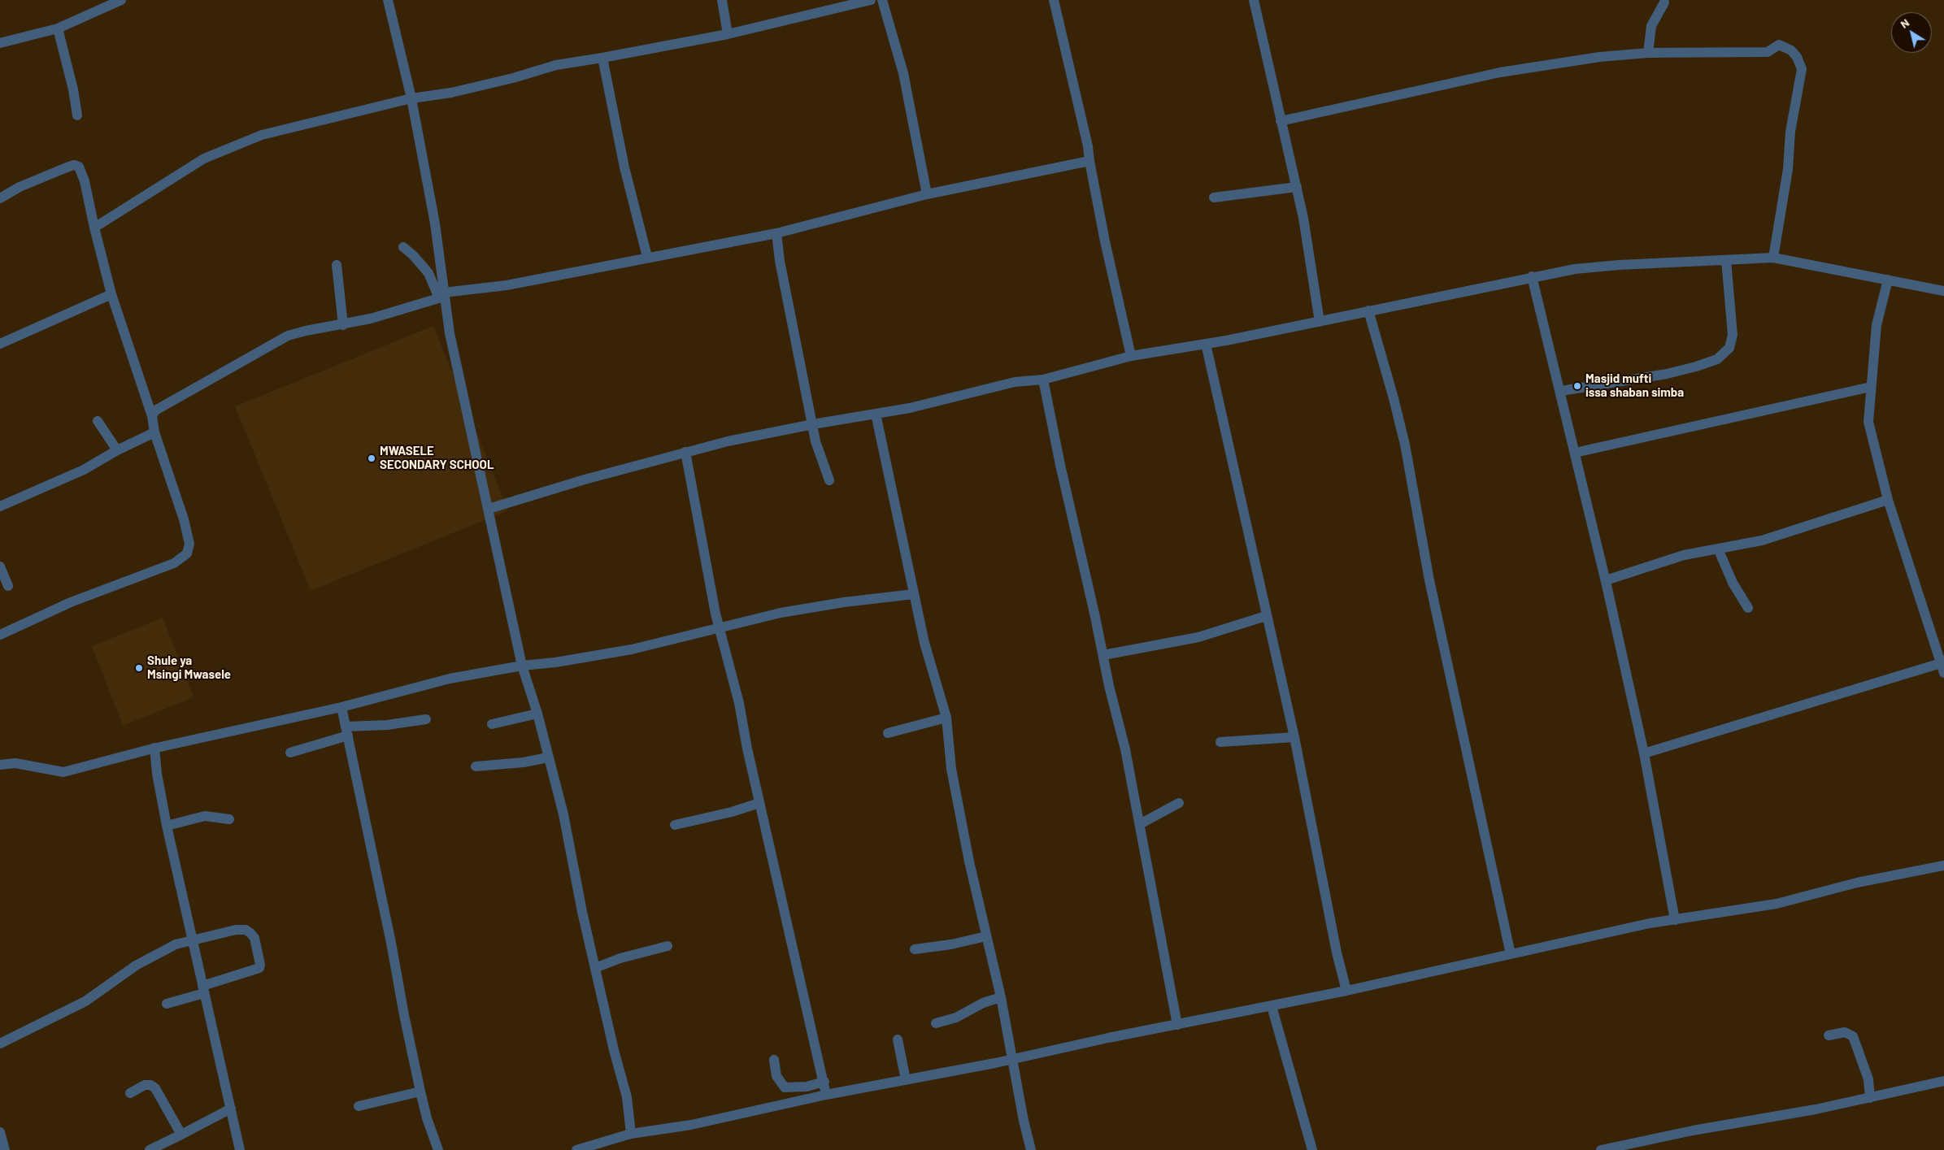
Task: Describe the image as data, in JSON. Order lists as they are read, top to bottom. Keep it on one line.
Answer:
{"places":["Masjid mufti issa shaban simba","MWASELE SECONDARY SCHOOL","Shule ya Msingi Mwasele"],"north":"top left"}
